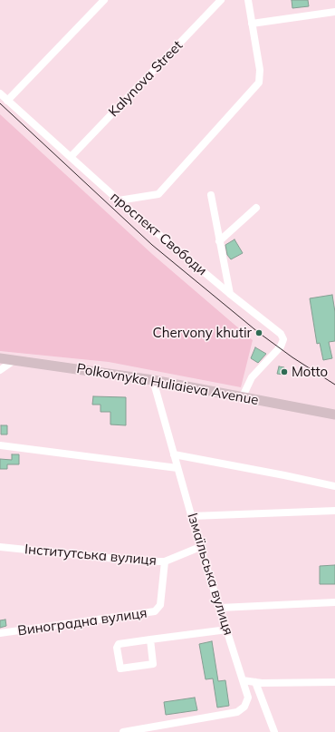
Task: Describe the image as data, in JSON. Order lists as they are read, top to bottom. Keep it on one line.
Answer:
{"streets":{"main road":["Polkovnyka Huliaieva Avenue"],"street":["Kalynova Street","проспект Свободи","Інститутська вулиця","Ізмаїльська вулиця","Виноградна вулиця"]},"crossings":[["Kalynova Street","проспект Свободи"],["проспект Свободи","Polkovnyka Huliaieva Avenue"],["Polkovnyka Huliaieva Avenue","Ізмаїльська вулиця"],["Інститутська вулиця","Ізмаїльська вулиця"],["Інститутська вулиця","Виноградна вулиця"]],"places":["Chervony khutir","Motto"]}
